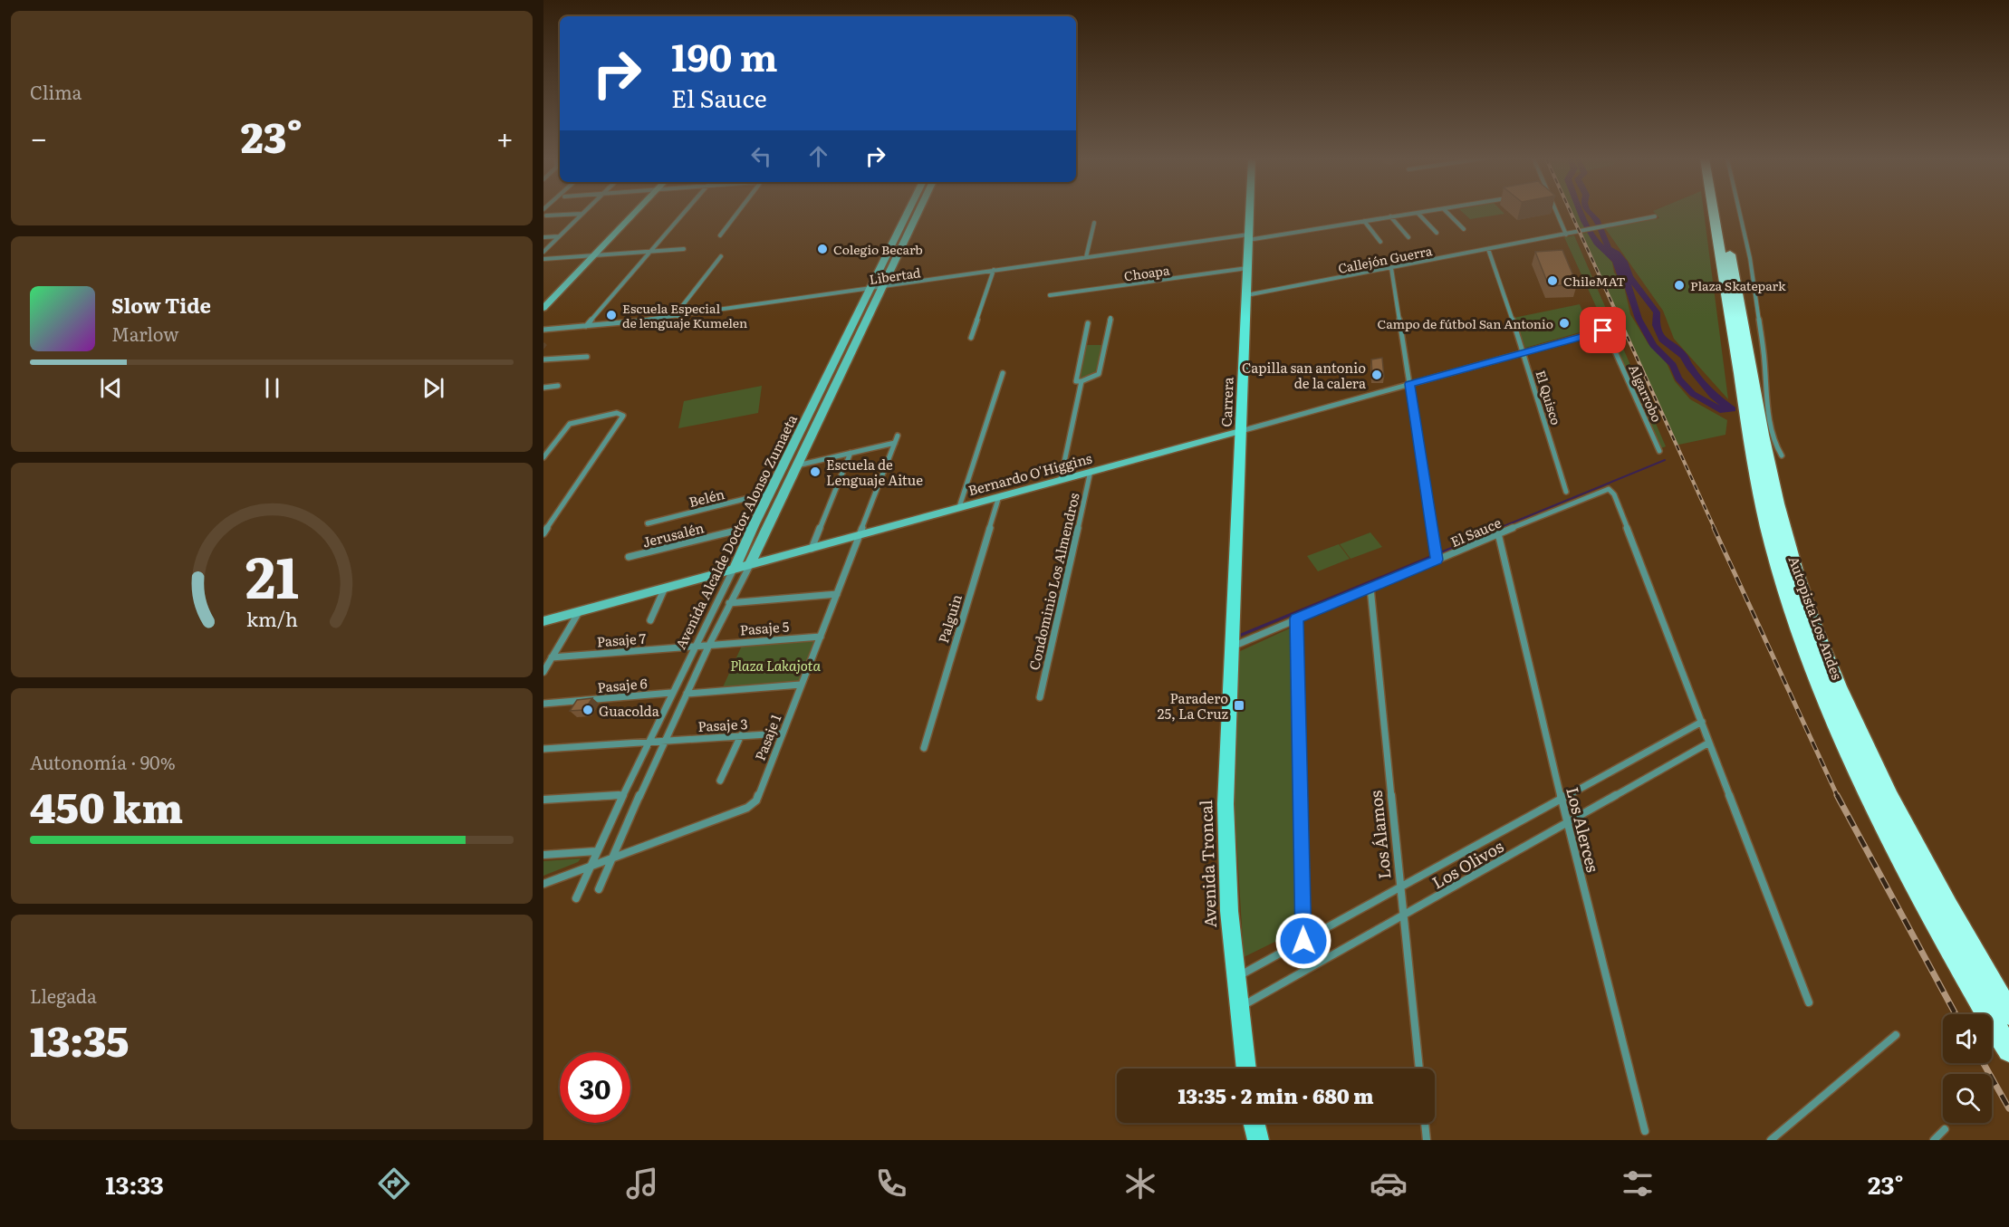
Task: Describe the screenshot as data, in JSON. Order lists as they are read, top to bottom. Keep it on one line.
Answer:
{"streets":{"highway":["Autopista Los Andes"],"main road":["Carrera","Avenida Troncal"],"street":["Callejón Guerra","Choapa","Libertad","Algarrobo","El Quisco","Bernardo O'Higgins","Belén","Avenida Alcalde Doctor Alonso Zumaeta","El Sauce","Jerusalén","Condominio Los Almendros","Palguin","Pasaje 5","Pasaje 7","Pasaje 6","Pasaje 3","Pasaje 1","Los Alerces","Los Álamos","Los Olivos"]},"crossings":[["Callejón Guerra","El Quisco"],["Callejón Guerra","Carrera"],["Choapa","Carrera"],["Libertad","Carrera"],["Libertad","Avenida Alcalde Doctor Alonso Zumaeta"],["Algarrobo","El Quisco"],["Algarrobo","Bernardo O'Higgins"],["El Quisco","Bernardo O'Higgins"],["Carrera","Bernardo O'Higgins"],["Carrera","El Sauce"],["Carrera","Avenida Troncal"],["Bernardo O'Higgins","Avenida Alcalde Doctor Alonso Zumaeta"],["Bernardo O'Higgins","Condominio Los Almendros"],["Bernardo O'Higgins","Palguin"],["Bernardo O'Higgins","Pasaje 1"],["Belén","Avenida Alcalde Doctor Alonso Zumaeta"],["Avenida Alcalde Doctor Alonso Zumaeta","Jerusalén"],["Avenida Alcalde Doctor Alonso Zumaeta","Pasaje 5"],["Avenida Alcalde Doctor Alonso Zumaeta","Pasaje 7"],["Avenida Alcalde Doctor Alonso Zumaeta","Pasaje 6"],["Avenida Alcalde Doctor Alonso Zumaeta","Pasaje 3"],["Avenida Alcalde Doctor Alonso Zumaeta","Pasaje 1"],["El Sauce","Los Alerces"],["El Sauce","Los Álamos"],["El Sauce","Avenida Troncal"],["El Sauce","Los Olivos"],["Pasaje 5","Pasaje 7"],["Pasaje 5","Pasaje 1"],["Pasaje 3","Pasaje 1"],["Los Alerces","Los Olivos"],["Los Álamos","Los Olivos"],["Avenida Troncal","Los Olivos"]],"parks":["Plaza Lakajota"],"places":{"other":["Colegio Becarb","ChileMAT","Plaza Skatepark","Escuela Especial de lenguaje Kumelen","Campo de fútbol San Antonio","Capilla san antonio de la calera","Escuela de Lenguaje Aitue","Guacolda"],"transit":["Paradero 25, La Cruz"]},"page":{"tile":["Clima",["Autonomía · 90%","450 km"],["Llegada","13:35"]],"turn":["190 m","El Sauce"],"heat":["−","23°","+"],"song":["Slow Tide","Marlow"],"limit":"30","trip":"13:35 · 2 min · 680 m","tabs":["13:33","23°"],"gauge":["21","km/h"]}}
